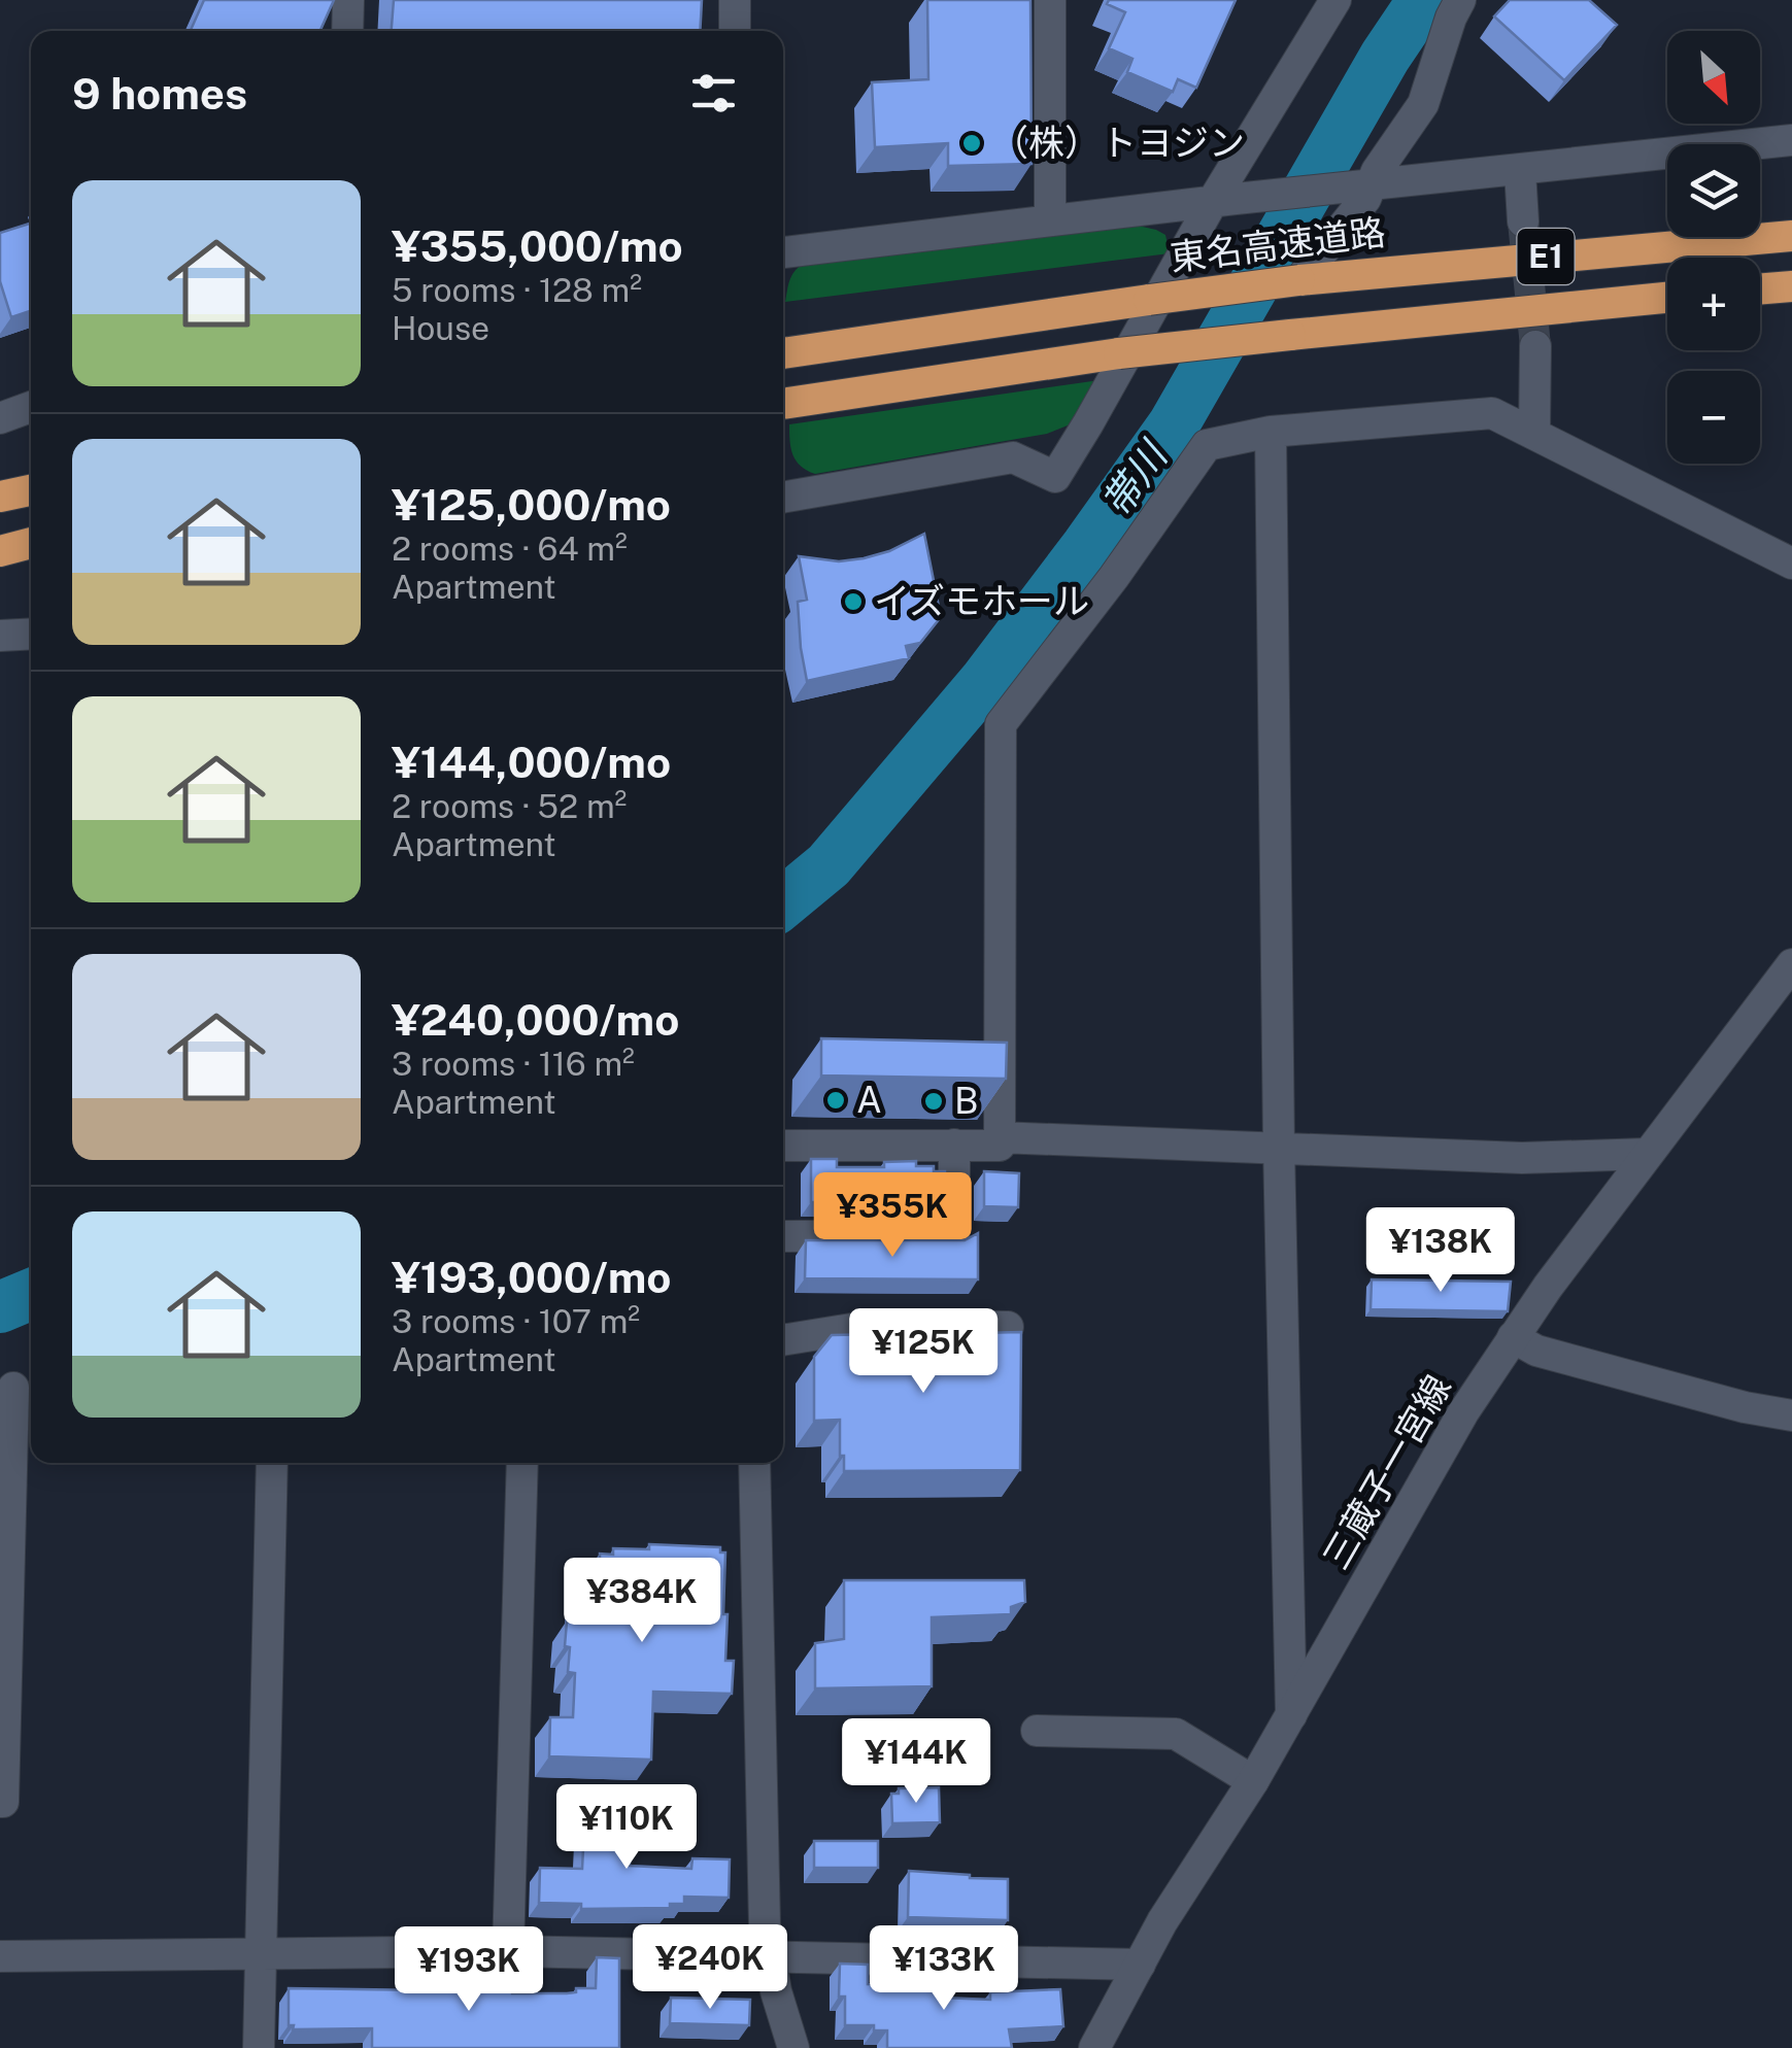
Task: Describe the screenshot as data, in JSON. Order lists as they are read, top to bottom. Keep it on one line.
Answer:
{"streets":{"highway":["東名高速道路","E1"],"street":["三蔵子一宮線"]},"water":["帯川"],"places":["（株）トヨジン","イズモホール","A","B"],"north":"bottom right","page":{"map_buttons":["+","−"],"heading":"9 homes","list":[{"name":"¥355,000/mo","note":"5 rooms · 128 m² · House"},{"name":"¥125,000/mo","note":"2 rooms · 64 m² · Apartment"},{"name":"¥144,000/mo","note":"2 rooms · 52 m² · Apartment"},{"name":"¥240,000/mo","note":"3 rooms · 116 m² · Apartment"},{"name":"¥193,000/mo","note":"3 rooms · 107 m² · Apartment"}],"price":["¥355K","¥138K","¥125K","¥384K","¥144K","¥110K","¥240K","¥133K","¥193K"]}}
